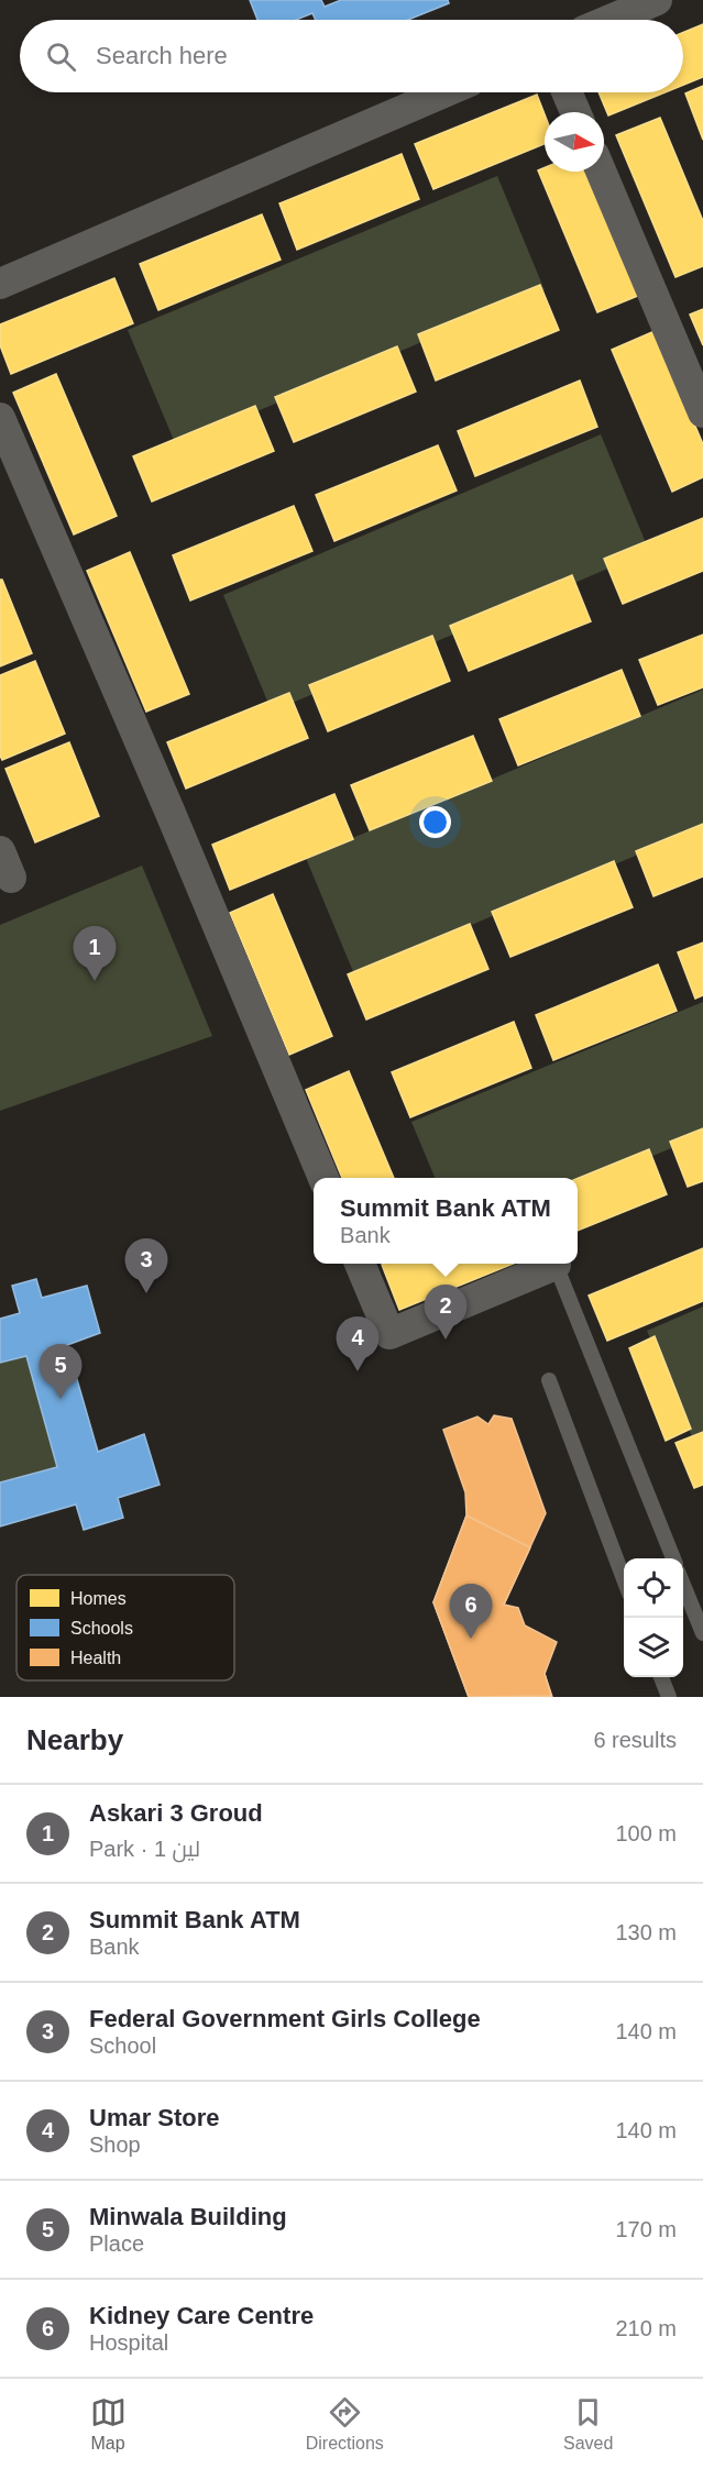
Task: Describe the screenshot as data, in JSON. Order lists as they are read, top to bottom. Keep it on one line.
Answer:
{"legend":["Homes","Schools","Health"],"north":"right","page":{"search":"Search here","pins":["1","3","2","4","5","6"],"popup":["Summit Bank ATM","Bank"],"heading":["Nearby","6 results"],"list":[{"mark":"1","name":"Askari 3 Groud","note":"Park · لین 1","value":"100 m"},{"mark":"2","name":"Summit Bank ATM","note":"Bank","value":"130 m"},{"mark":"3","name":"Federal Government Girls College","note":"School","value":"140 m"},{"mark":"4","name":"Umar Store","note":"Shop","value":"140 m"},{"mark":"5","name":"Minwala Building","note":"Place","value":"170 m"},{"mark":"6","name":"Kidney Care Centre","note":"Hospital","value":"210 m"}],"nav":["Map","Directions","Saved"]}}
